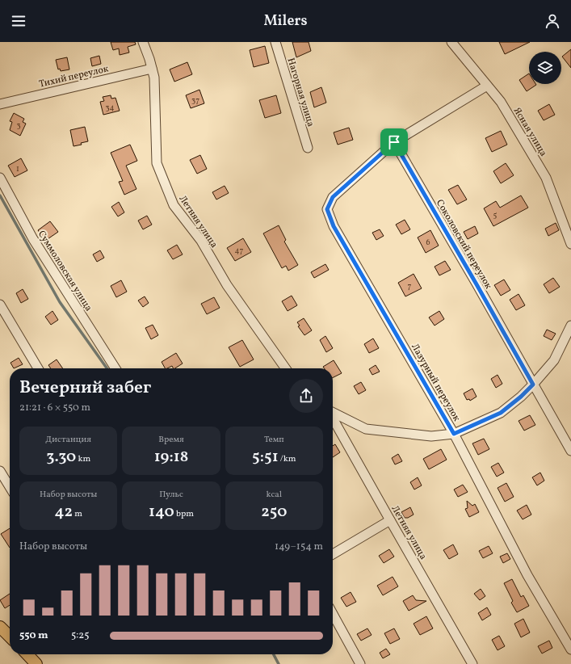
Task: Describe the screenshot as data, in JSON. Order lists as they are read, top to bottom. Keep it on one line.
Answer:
{"streets":{"street":["Тихий переулок","Нагорная улица","Ясная улица","Летняя улица","Соколовский переулок","Суммоловская улица","Лазурный переулок"]},"crossings":[["Тихий переулок","Летняя улица"],["Соколовский переулок","Лазурный переулок"]],"house_numbers":["37","34","3","1","5","6","47","7"],"page":{"header":"Milers","heading":["Вечерний забег","21:21 · 6 × 550 m"],"stats":[["Дистанция","3.30 km"],["Время","19:18"],["Темп","5:51 /km"],["Набор высоты","42 m"],["Пульс","140 bpm"],["kcal","250"]],"chart":["Набор высоты","149–154 m"],"list":[{"name":"550 m","note":"5:25"}]}}
